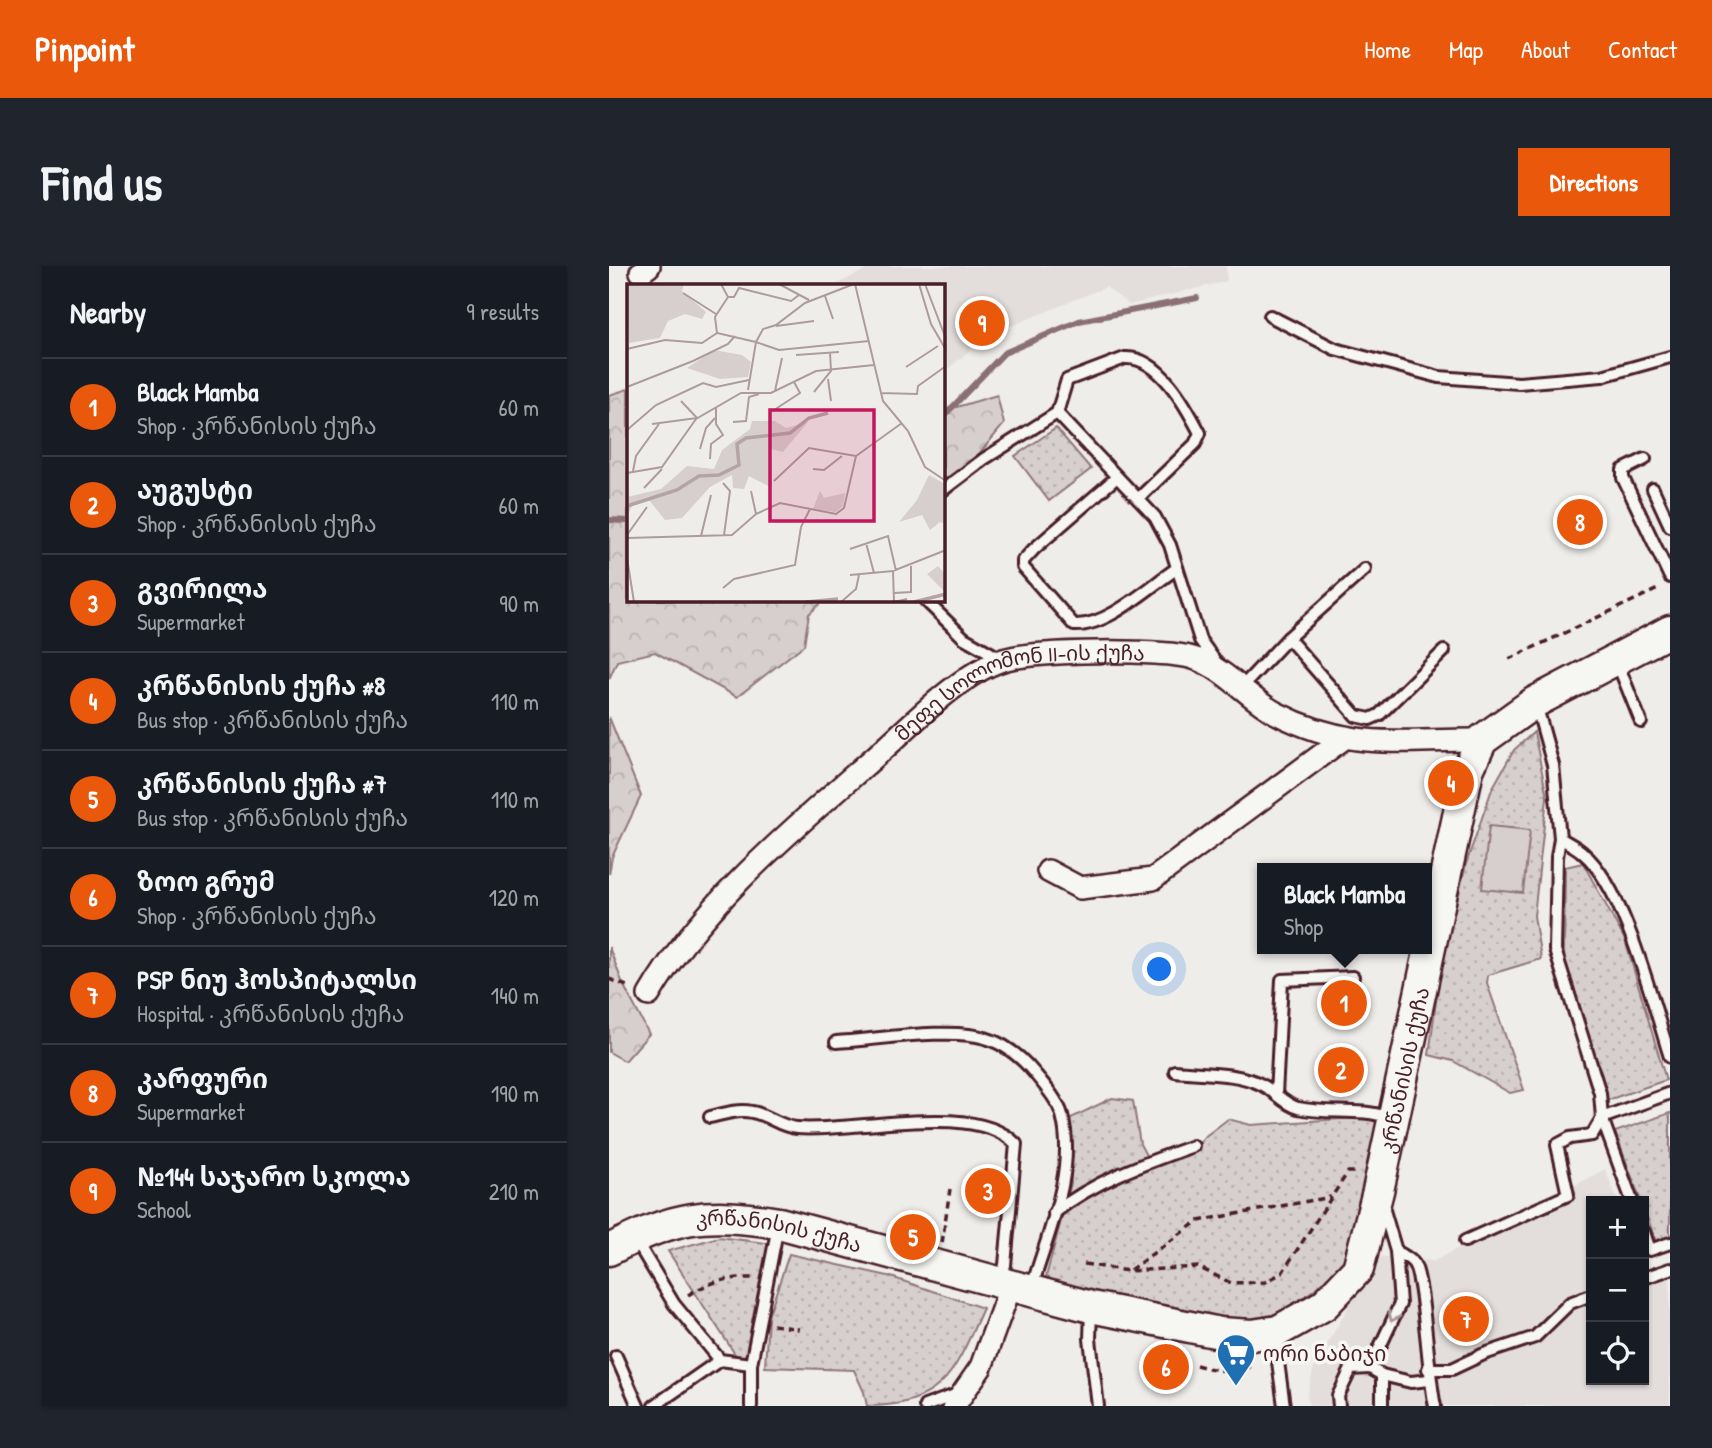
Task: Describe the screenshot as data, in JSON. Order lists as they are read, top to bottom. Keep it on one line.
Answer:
{"streets":{"street":["მეფე სოლომონ II-ის ქუჩა","კრწანისის ქუჩა"]},"crossings":[["მეფე სოლომონ II-ის ქუჩა","კრწანისის ქუჩა"]],"places":{"supermarket":["ორი ნაბიჯი"]},"page":{"header":"Pinpoint","nav":["Home","Map","About","Contact"],"buttons":"Directions","title":"Find us","heading":["Nearby","9 results"],"pins":["9","8","4","1","2","3","5","7","6"],"list":[{"mark":"1","name":"Black Mamba","note":"Shop · კრწანისის ქუჩა","value":"60 m"},{"mark":"2","name":"აუგუსტი","note":"Shop · კრწანისის ქუჩა","value":"60 m"},{"mark":"3","name":"გვირილა","note":"Supermarket","value":"90 m"},{"mark":"4","name":"კრწანისის ქუჩა #8","note":"Bus stop · კრწანისის ქუჩა","value":"110 m"},{"mark":"5","name":"კრწანისის ქუჩა #7","note":"Bus stop · კრწანისის ქუჩა","value":"110 m"},{"mark":"6","name":"ზოო გრუმ","note":"Shop · კრწანისის ქუჩა","value":"120 m"},{"mark":"7","name":"PSP ნიუ ჰოსპიტალსი","note":"Hospital · კრწანისის ქუჩა","value":"140 m"},{"mark":"8","name":"კარფური","note":"Supermarket","value":"190 m"},{"mark":"9","name":"№144 საჯარო სკოლა","note":"School","value":"210 m"}],"popup":["Black Mamba","Shop"],"map_buttons":["+","−"]}}
